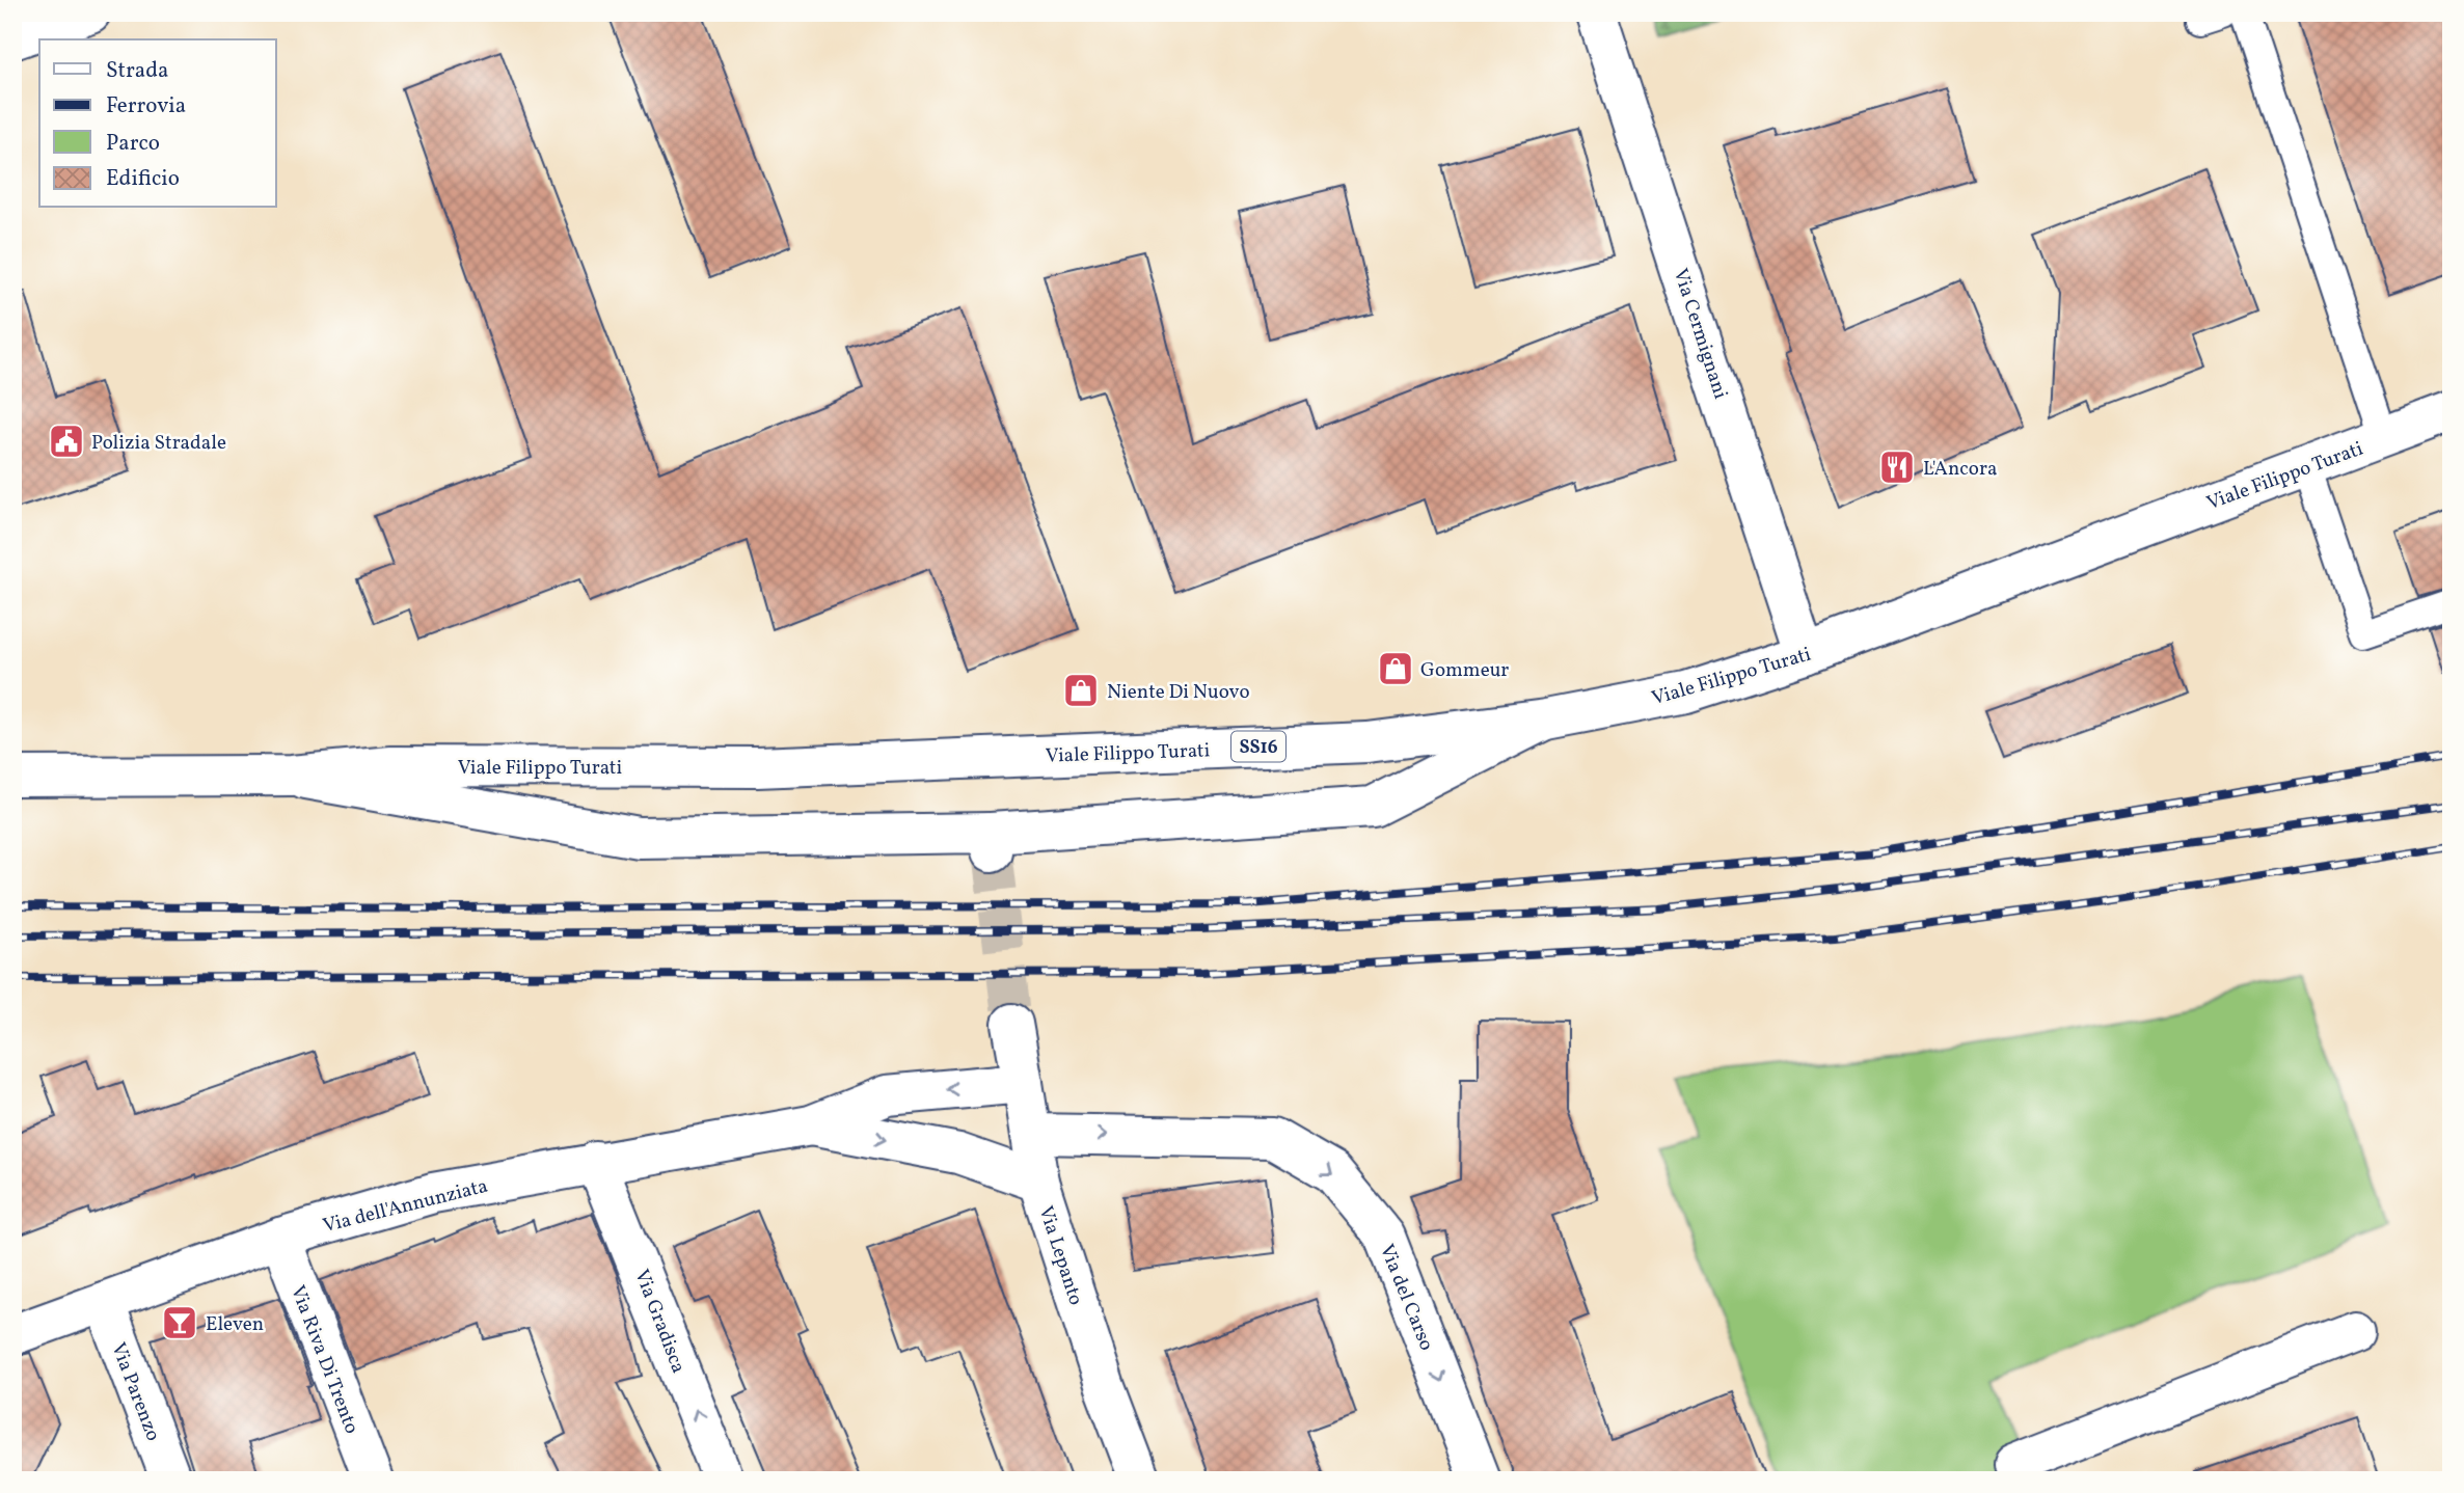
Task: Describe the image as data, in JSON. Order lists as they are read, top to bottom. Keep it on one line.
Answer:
{"streets":{"street":["Via Cermignani","Viale Filippo Turati","SS16","Via dell'Annunziata","Via Lepanto","Via del Carso","Via Gradisca","Via Riva Di Trento","Via Parenzo"]},"crossings":[["Via Cermignani","Viale Filippo Turati"],["Via dell'Annunziata","Via Lepanto"],["Via dell'Annunziata","Via Gradisca"],["Via dell'Annunziata","Via Riva Di Trento"],["Via dell'Annunziata","Via Parenzo"],["Via Lepanto","Via del Carso"]],"one_way":["Via del Carso","Via Gradisca"],"places":{"public building":["Polizia Stradale"],"restaurant":["L'Ancora"],"shop":["Gommeur","Niente Di Nuovo"],"bar":["Eleven"]},"legend":["Strada","Ferrovia","Parco","Edificio"]}
